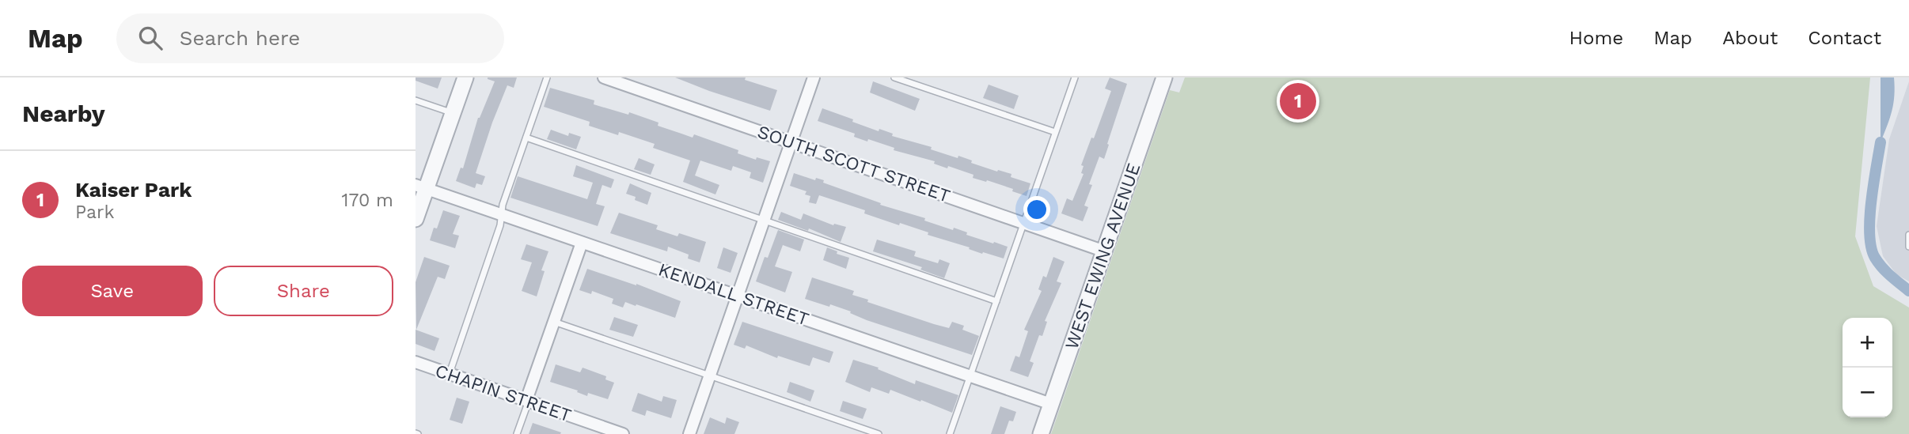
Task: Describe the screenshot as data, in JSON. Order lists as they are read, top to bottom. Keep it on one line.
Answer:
{"streets":{"street":["SOUTH SCOTT STREET","WEST EWING AVENUE","KENDALL STREET","CHAPIN STREET"]},"crossings":[["SOUTH SCOTT STREET","WEST EWING AVENUE"],["WEST EWING AVENUE","KENDALL STREET"]],"page":{"header":"Map","search":"Search here","nav":["Home","Map","About","Contact"],"heading":"Nearby","pins":"1","list":[{"mark":"1","name":"Kaiser Park","note":"Park","value":"170 m"}],"buttons":["Save","Share"],"map_buttons":["+","−"]}}
